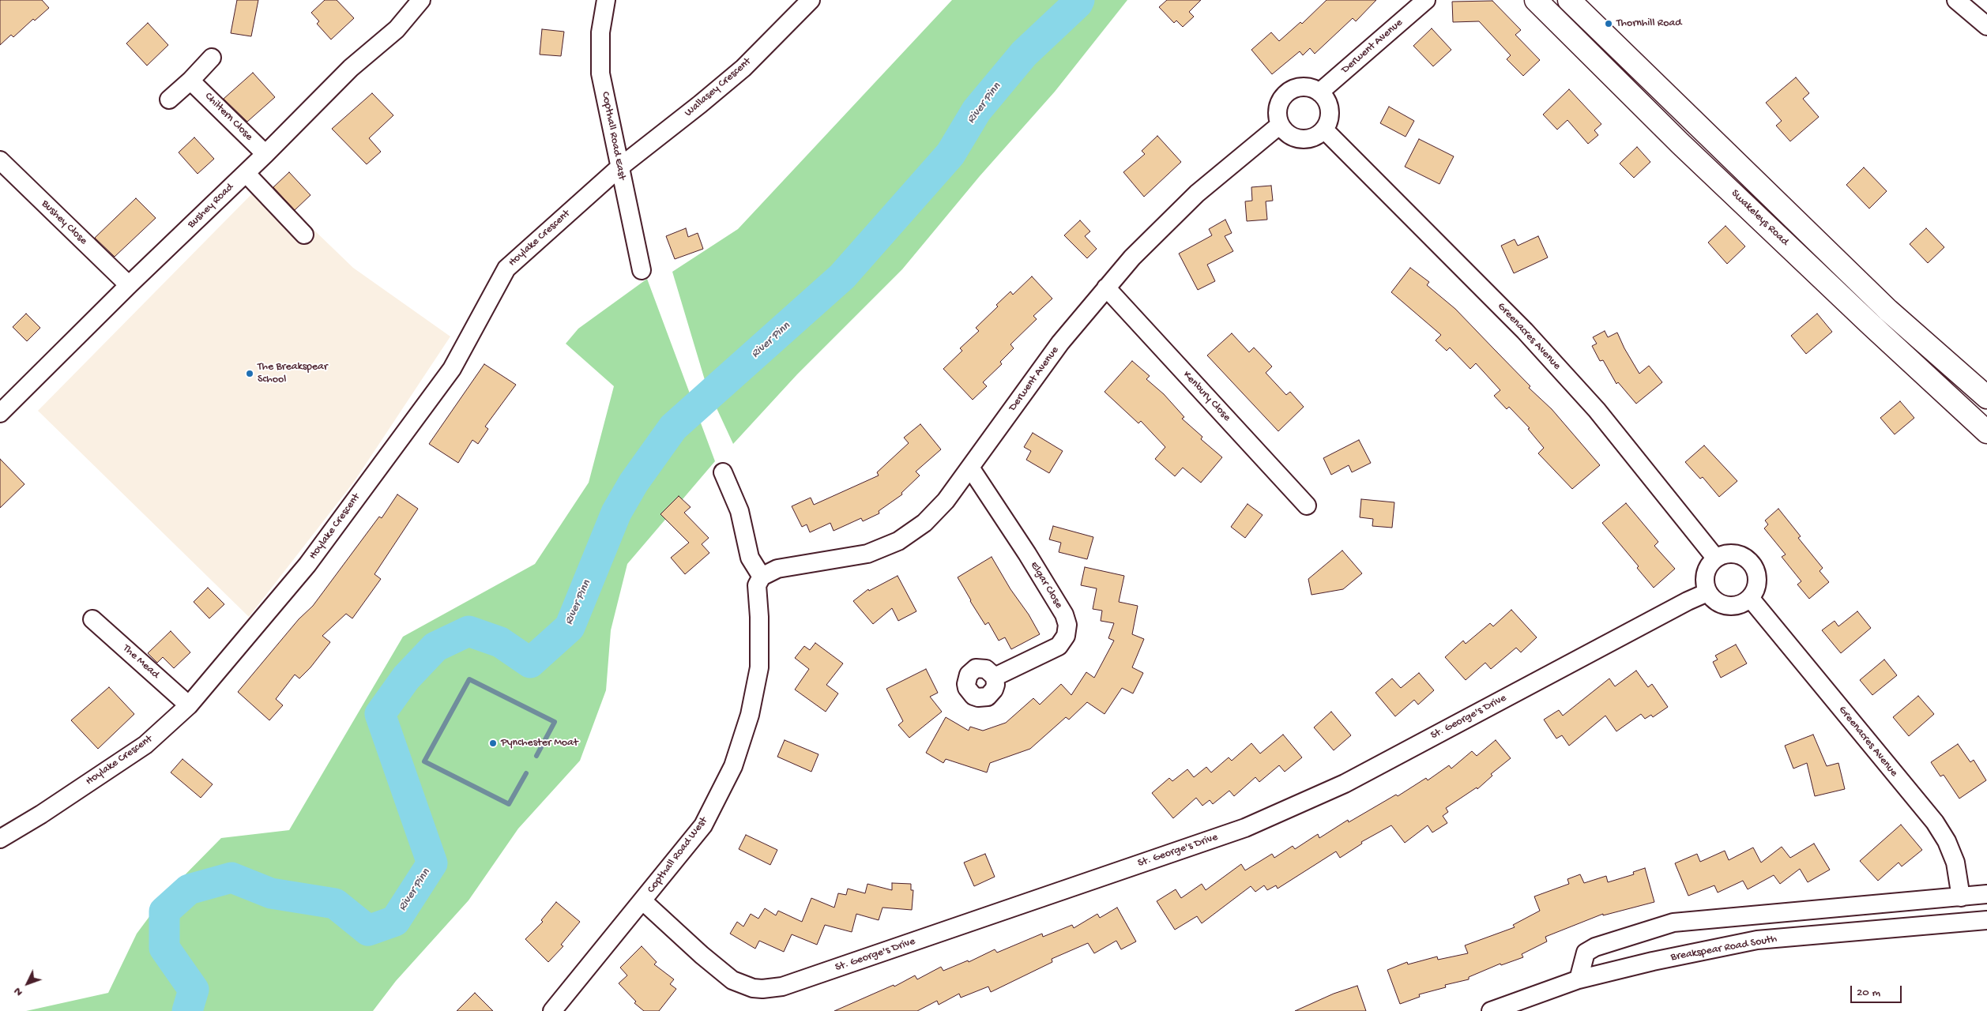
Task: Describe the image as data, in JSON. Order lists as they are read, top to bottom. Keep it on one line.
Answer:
{"streets":{"main road":["Swakeleys Road"],"street":["Derwent Avenue","Wallasey Crescent","Chiltern Close","Copthall Road East","Bushey Road","Bushey Close","Hoylake Crescent","Greenacres Avenue","Kenbury Close","Elgar Close","The Mead","St. George's Drive","Copthall Road West","Breakspear Road South"]},"crossings":[["Derwent Avenue","Greenacres Avenue"],["Derwent Avenue","Kenbury Close"],["Derwent Avenue","Elgar Close"],["Derwent Avenue","Copthall Road West"],["Wallasey Crescent","Copthall Road East"],["Wallasey Crescent","Hoylake Crescent"],["Chiltern Close","Bushey Road"],["Copthall Road East","Hoylake Crescent"],["Bushey Road","Bushey Close"],["Hoylake Crescent","The Mead"],["Greenacres Avenue","St. George's Drive"],["St. George's Drive","Copthall Road West"]],"water":["River Pinn"],"places":["Thornhill Road","The Breakspear School","Pynchester Moat"],"scale_bar":"20 m","north":"bottom left"}
